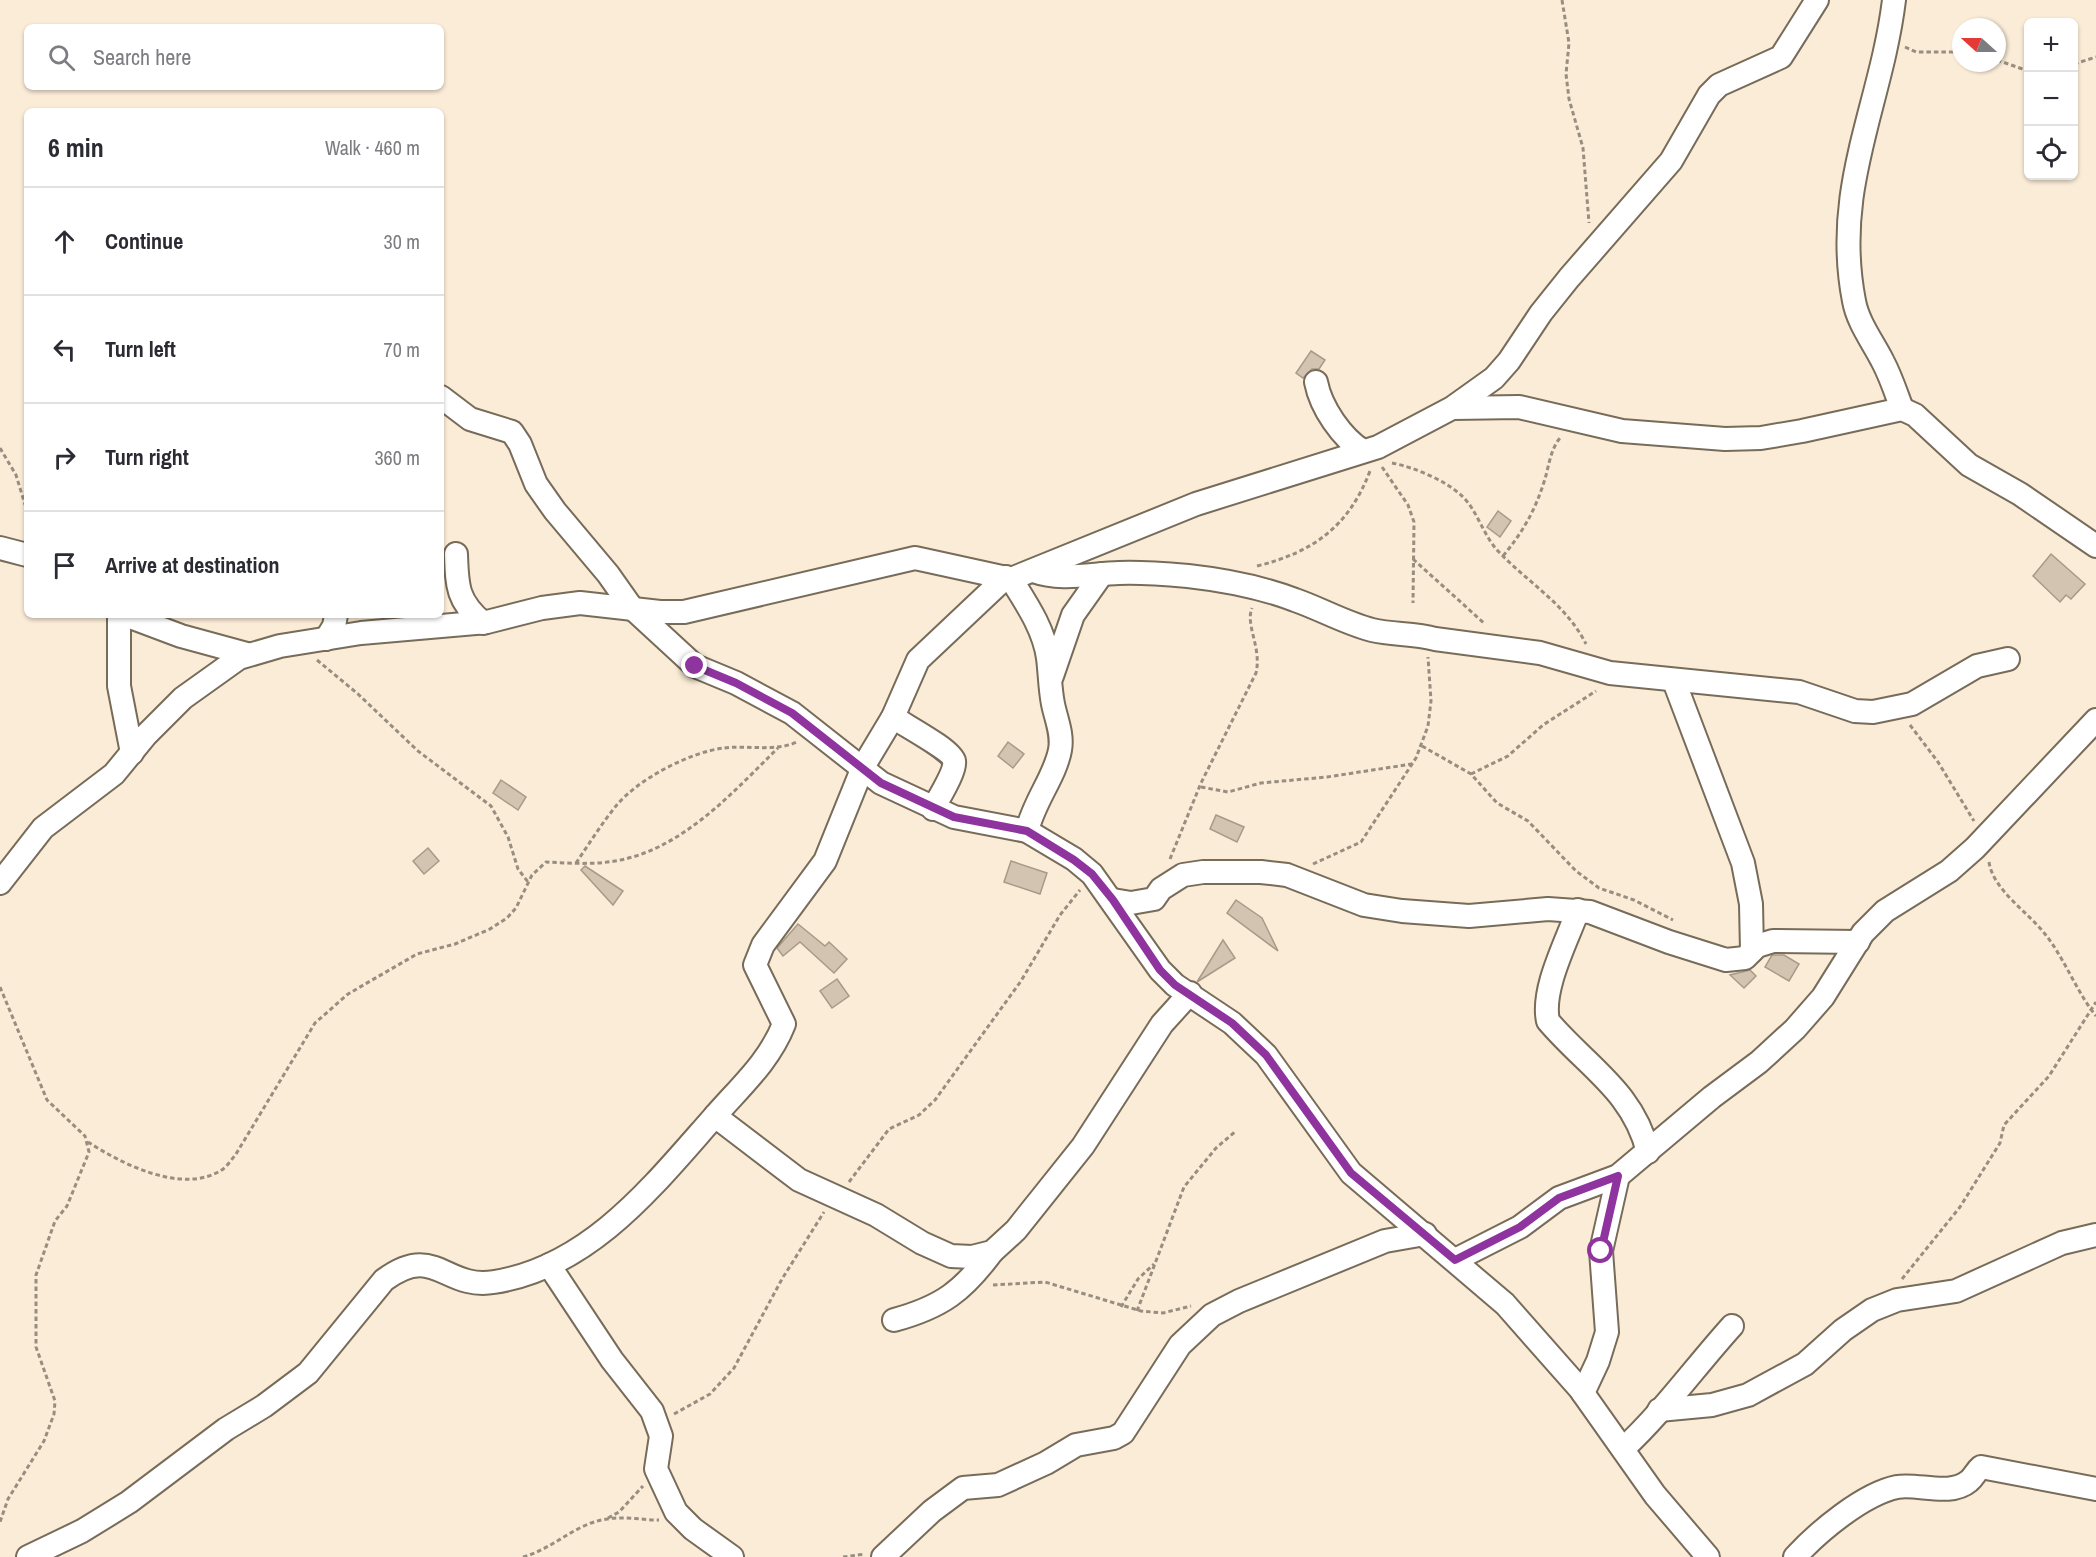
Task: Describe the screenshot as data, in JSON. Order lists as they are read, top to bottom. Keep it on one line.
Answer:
{"north":"left","page":{"map_buttons":["+","−"],"search":"Search here","heading":["6 min","Walk · 460 m"],"list":[["Continue","30 m"],["Turn left","70 m"],["Turn right","360 m"],"Arrive at destination"]}}
